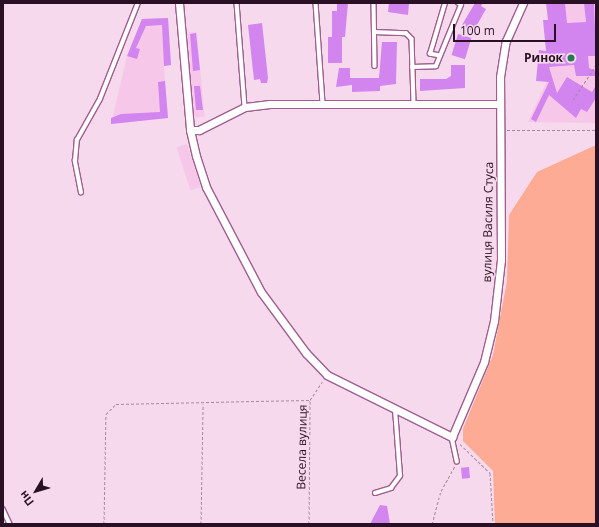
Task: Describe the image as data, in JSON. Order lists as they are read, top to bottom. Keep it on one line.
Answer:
{"streets":{"street":["вулиця Василя Стуса"],"path":["Весела вулиця"]},"places":["Ринок"],"scale_bar":"100 m","north":"bottom left"}
